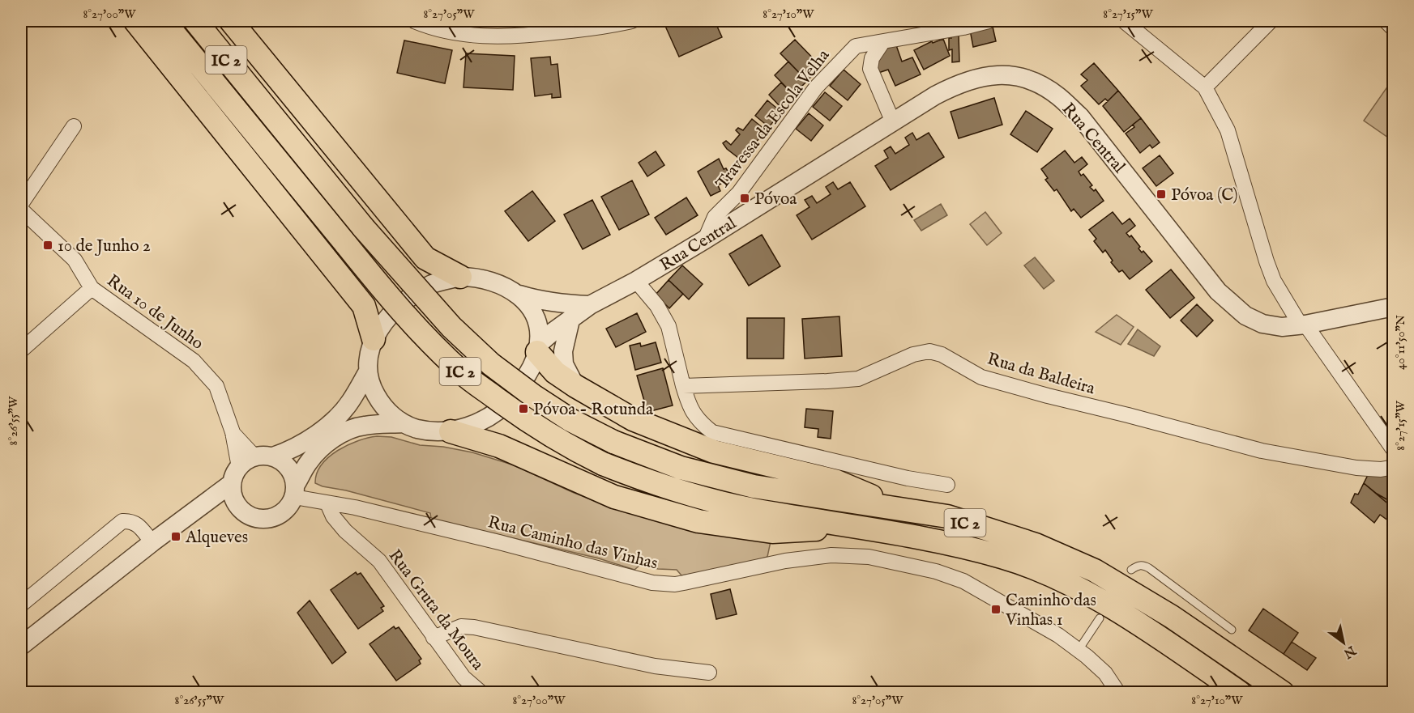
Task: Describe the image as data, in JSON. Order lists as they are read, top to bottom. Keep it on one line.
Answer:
{"streets":{"highway":["IC 2"],"street":["Travessa da Escola Velha","Rua Central","Rua 10 de Junho","Rua da Baldeira","Rua Caminho das Vinhas","Rua Gruta da Moura"]},"crossings":[["Travessa da Escola Velha","Rua Central"],["Rua 10 de Junho","Rua Caminho das Vinhas"],["Rua Caminho das Vinhas","Rua Gruta da Moura"]],"places":{"transit":["Póvoa (C)","Póvoa","10 de Junho 2","Póvoa - Rotunda","Alqueves","Caminho das Vinhas 1"]},"north":"bottom right","coordinates":["8°27'00\"W","8°27'05\"W","8°27'10\"W","8°27'15\"W","40°11'50\"N","8°26'55\"W"]}
